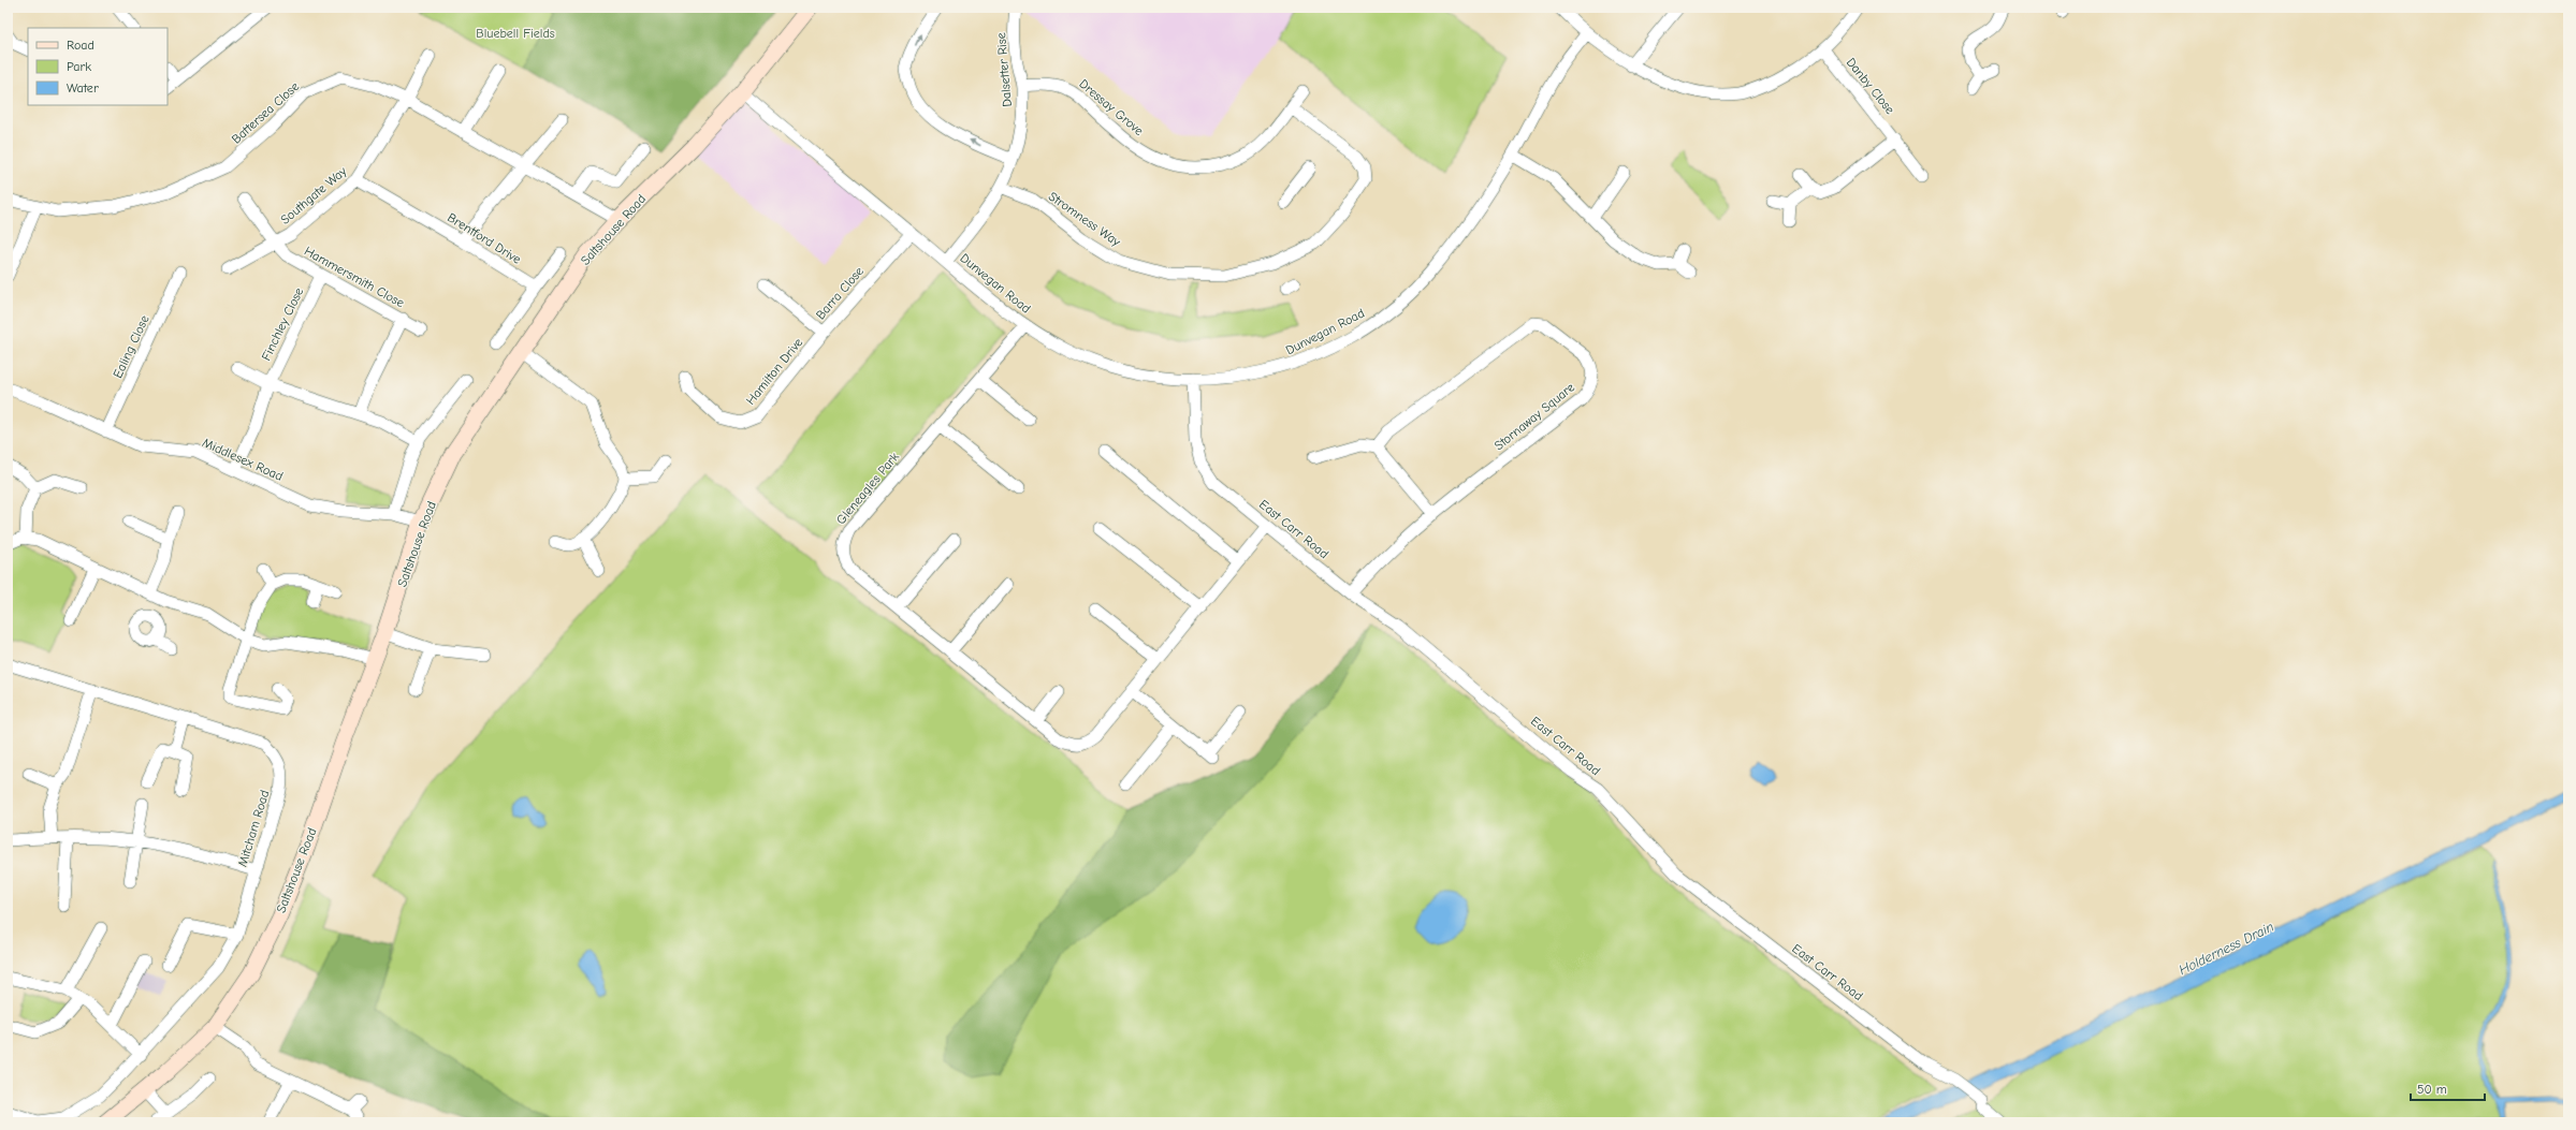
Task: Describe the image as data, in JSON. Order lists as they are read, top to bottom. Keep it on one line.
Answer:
{"streets":{"main road":["Saltshouse Road"],"street":["Dalsetter Rise","Danby Close","Dressay Grove","Battersea Close","Southgate Way","Stromness Way","Brentford Drive","Hammersmith Close","Dunvegan Road","Barra Close","Finchley Close","Ealing Close","Hamilton Drive","Stornaway Square","Middlesex Road","Gleneagles Park","East Carr Road","Mitcham Road"]},"crossings":[["Dalsetter Rise","Dressay Grove"],["Dalsetter Rise","Stromness Way"],["Dalsetter Rise","Dunvegan Road"],["Dressay Grove","Stromness Way"],["Battersea Close","Southgate Way"],["Battersea Close","Saltshouse Road"],["Southgate Way","Brentford Drive"],["Southgate Way","Hammersmith Close"],["Saltshouse Road","Dunvegan Road"],["Saltshouse Road","Middlesex Road"],["Hammersmith Close","Finchley Close"],["Dunvegan Road","Barra Close"],["Dunvegan Road","Gleneagles Park"],["Dunvegan Road","East Carr Road"],["Barra Close","Hamilton Drive"],["Finchley Close","Middlesex Road"],["Ealing Close","Middlesex Road"],["Stornaway Square","East Carr Road"],["Gleneagles Park","East Carr Road"]],"water":["Holderness Drain"],"parks":["Bluebell Fields"],"legend":["Road","Park","Water"],"scale_bar":"50 m"}
